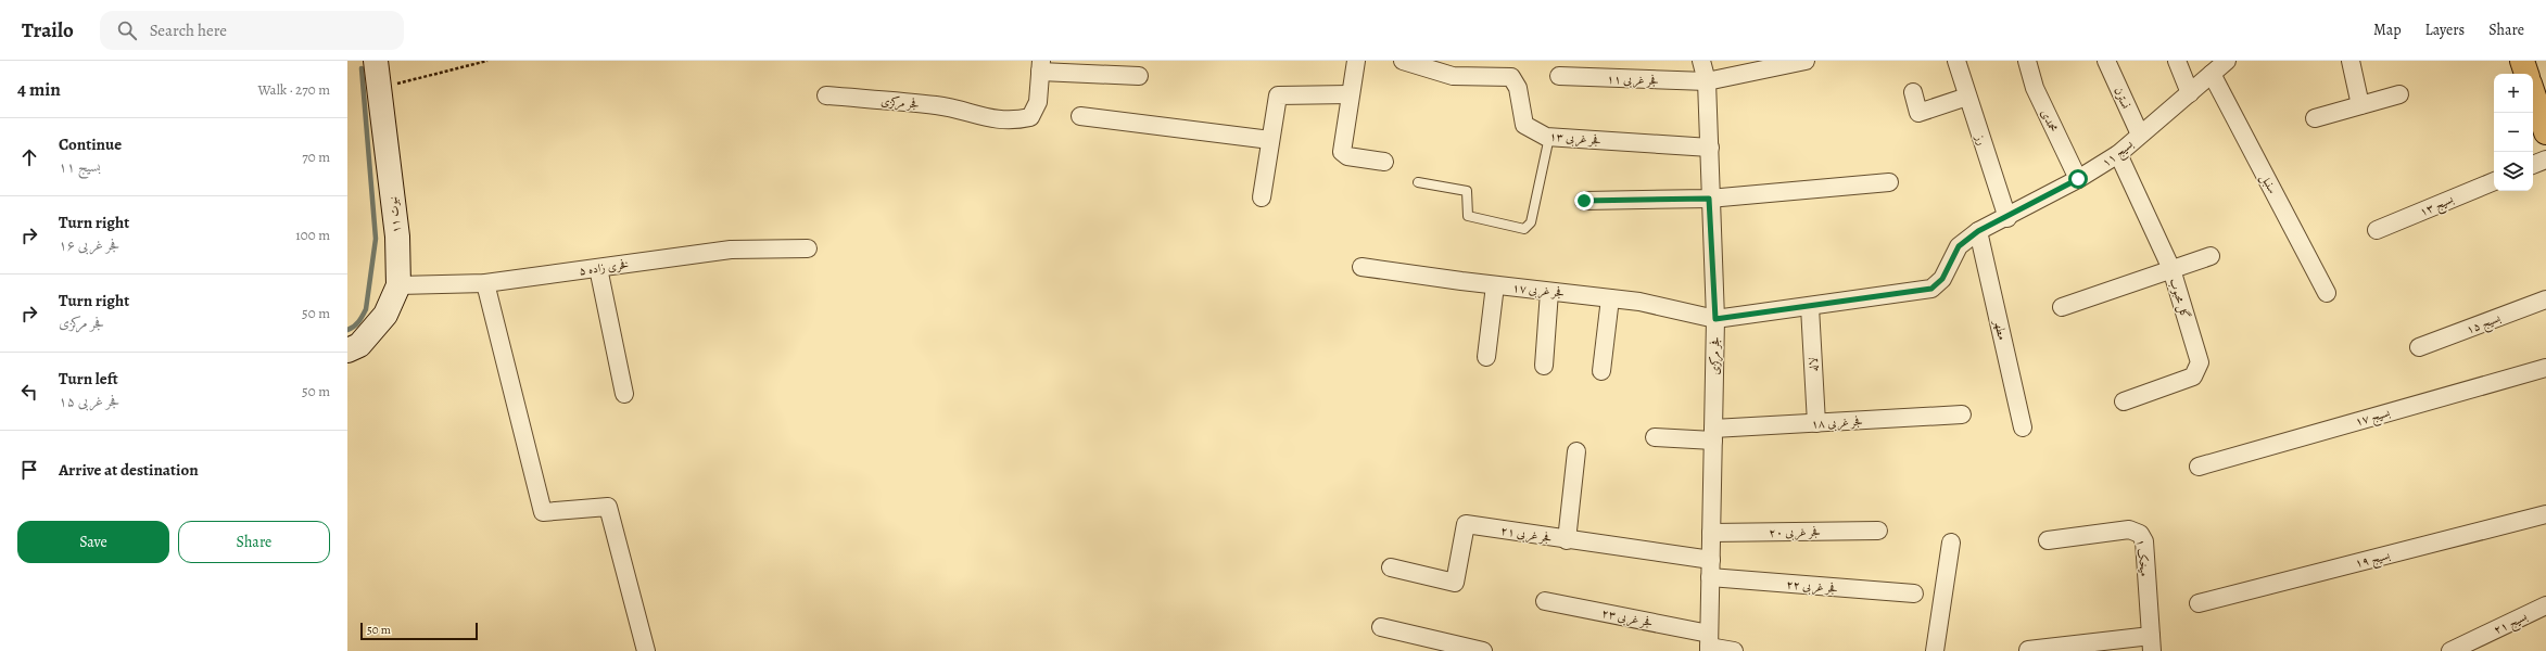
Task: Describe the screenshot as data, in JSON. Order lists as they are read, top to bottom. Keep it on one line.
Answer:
{"streets":{"main road":["نبوت ۱۱"],"street":["فجر غربی ۱۱","نسترن","فجر مرکزی","محمدی","فجر غربی ۱۳","رز","بسیج ۱۱","سنبل","بسیج ۱۳","فخری زاده ۵","فجر غربی ۱۷","گل محبوب","بسیج ۱۵","مطهر","لاله","بسیج ۱۷","فجر غربی ۱۸","فجر غربی ۲۰","فجر غربی ۲۱","میخک ۱","بسیج ۱۹","فجر غربی ۲۲","فجر غربی ۲۳","بسیج ۲۱"]},"crossings":[["فجر غربی ۱۱","فجر مرکزی"],["نسترن","بسیج ۱۱"],["فجر مرکزی","فجر غربی ۱۳"],["فجر مرکزی","فجر غربی ۱۷"],["فجر مرکزی","فجر غربی ۱۸"],["فجر مرکزی","فجر غربی ۲۰"],["فجر مرکزی","فجر غربی ۲۱"],["فجر مرکزی","فجر غربی ۲۲"],["فجر مرکزی","فجر غربی ۲۳"],["محمدی","بسیج ۱۱"],["رز","بسیج ۱۱"],["بسیج ۱۱","سنبل"],["بسیج ۱۱","گل محبوب"],["بسیج ۱۱","مطهر"],["بسیج ۱۱","لاله"],["نبوت ۱۱","فخری زاده ۵"],["لاله","فجر غربی ۱۸"]],"scale_bar":"50 m","page":{"header":"Trailo","search":"Search here","nav":["Map","Layers","Share"],"heading":["4 min","Walk · 270 m"],"map_buttons":["+","−"],"list":[["Continue","بسیج ۱۱","70 m"],["Turn right","فجر غربی ۱۶","100 m"],["Turn right","فجر مرکزی","50 m"],["Turn left","فجر غربی ۱۵","50 m"],"Arrive at destination"],"buttons":["Save","Share"],"scale":"50 m"}}
